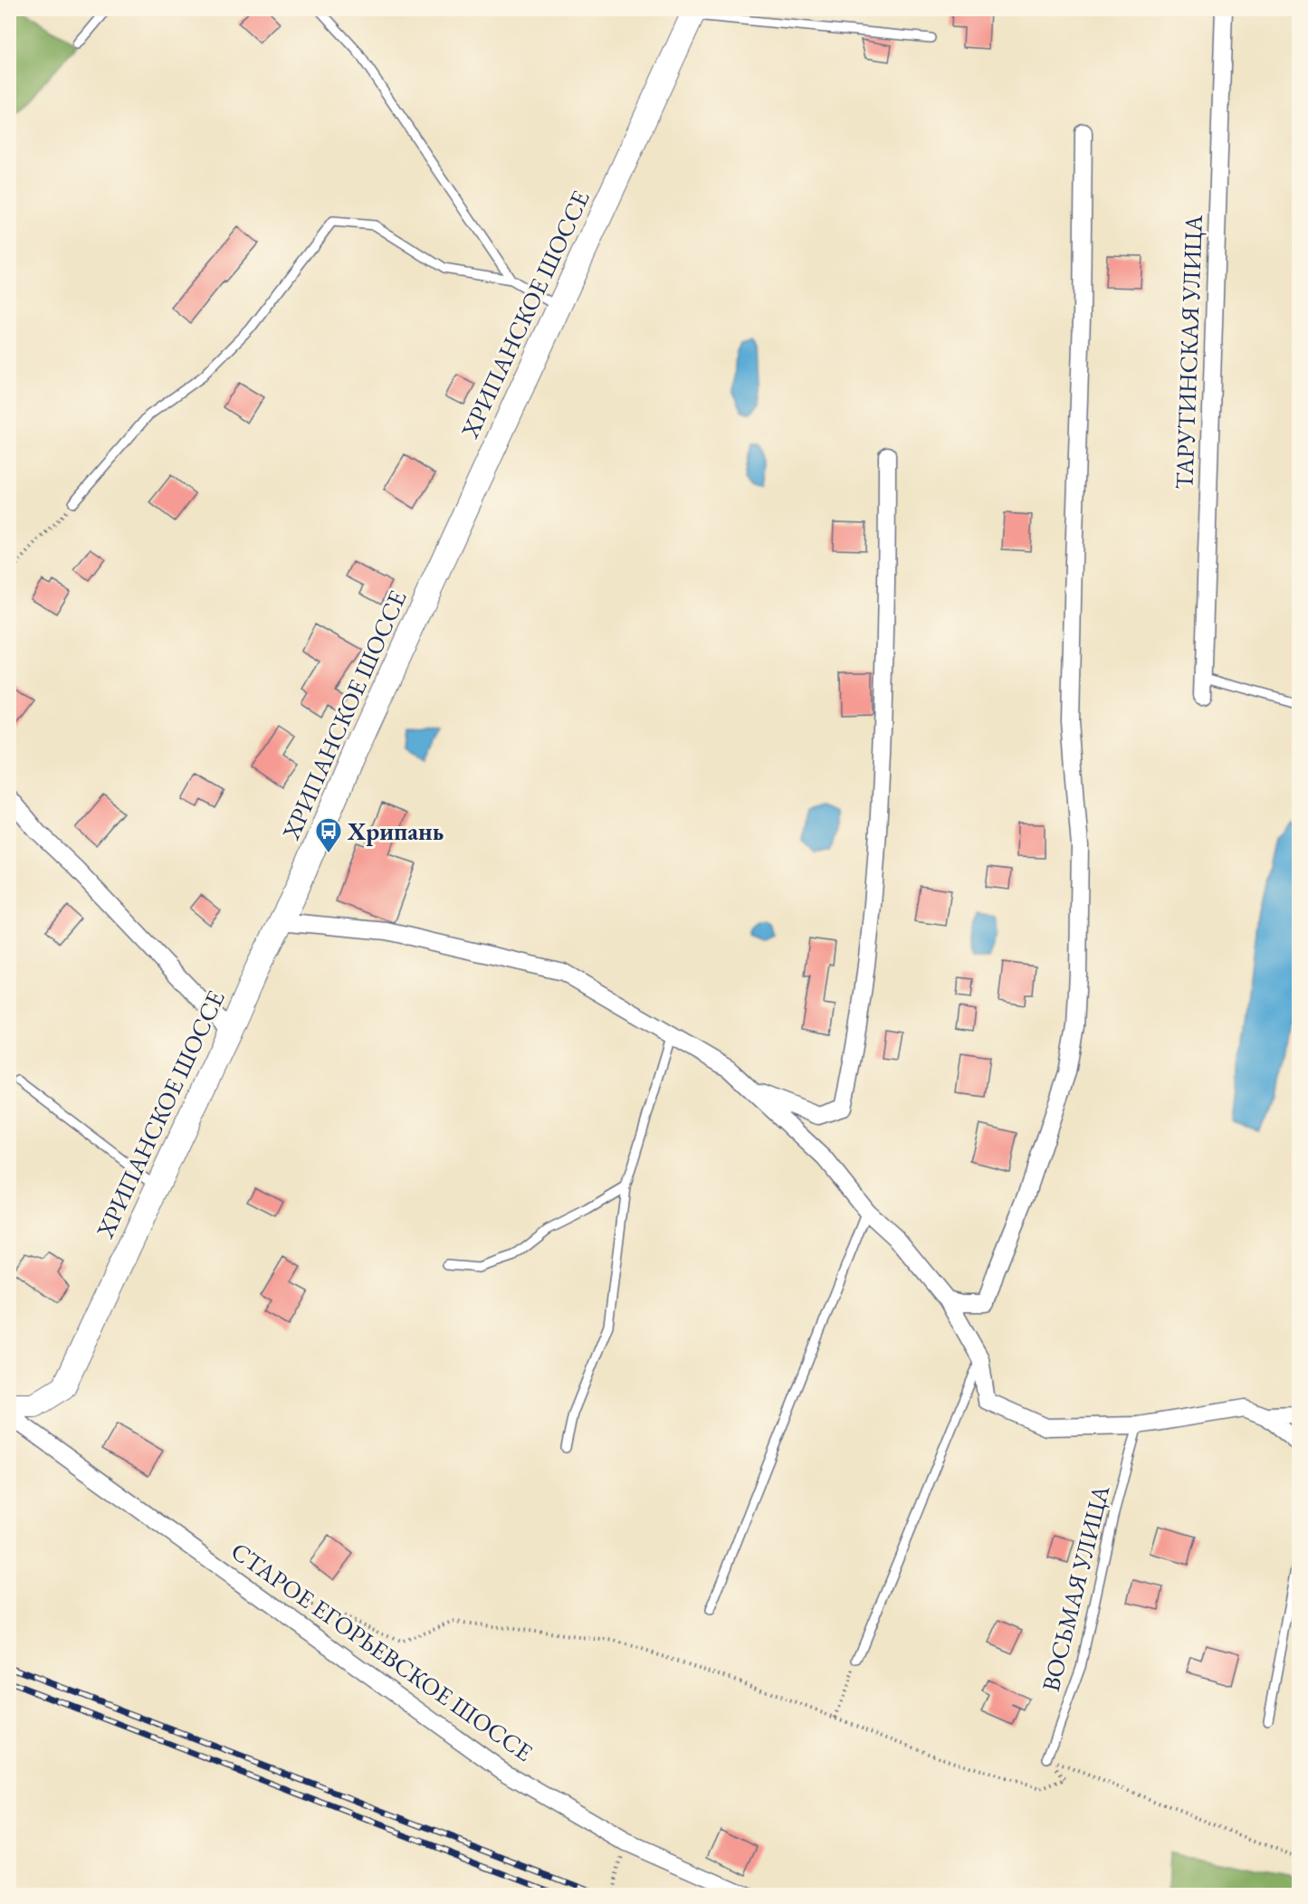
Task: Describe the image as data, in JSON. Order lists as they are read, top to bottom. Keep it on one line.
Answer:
{"streets":{"main road":["ХРИПАНСКОЕ ШОССЕ"],"street":["ТАРУТИНСКАЯ УЛИЦА","СТАРОЕ ЕГОРЬЕВСКОЕ ШОССЕ"],"lane":["ВОСЬМАЯ УЛИЦА"]},"places":{"bus stop":["Хрипань"]}}
